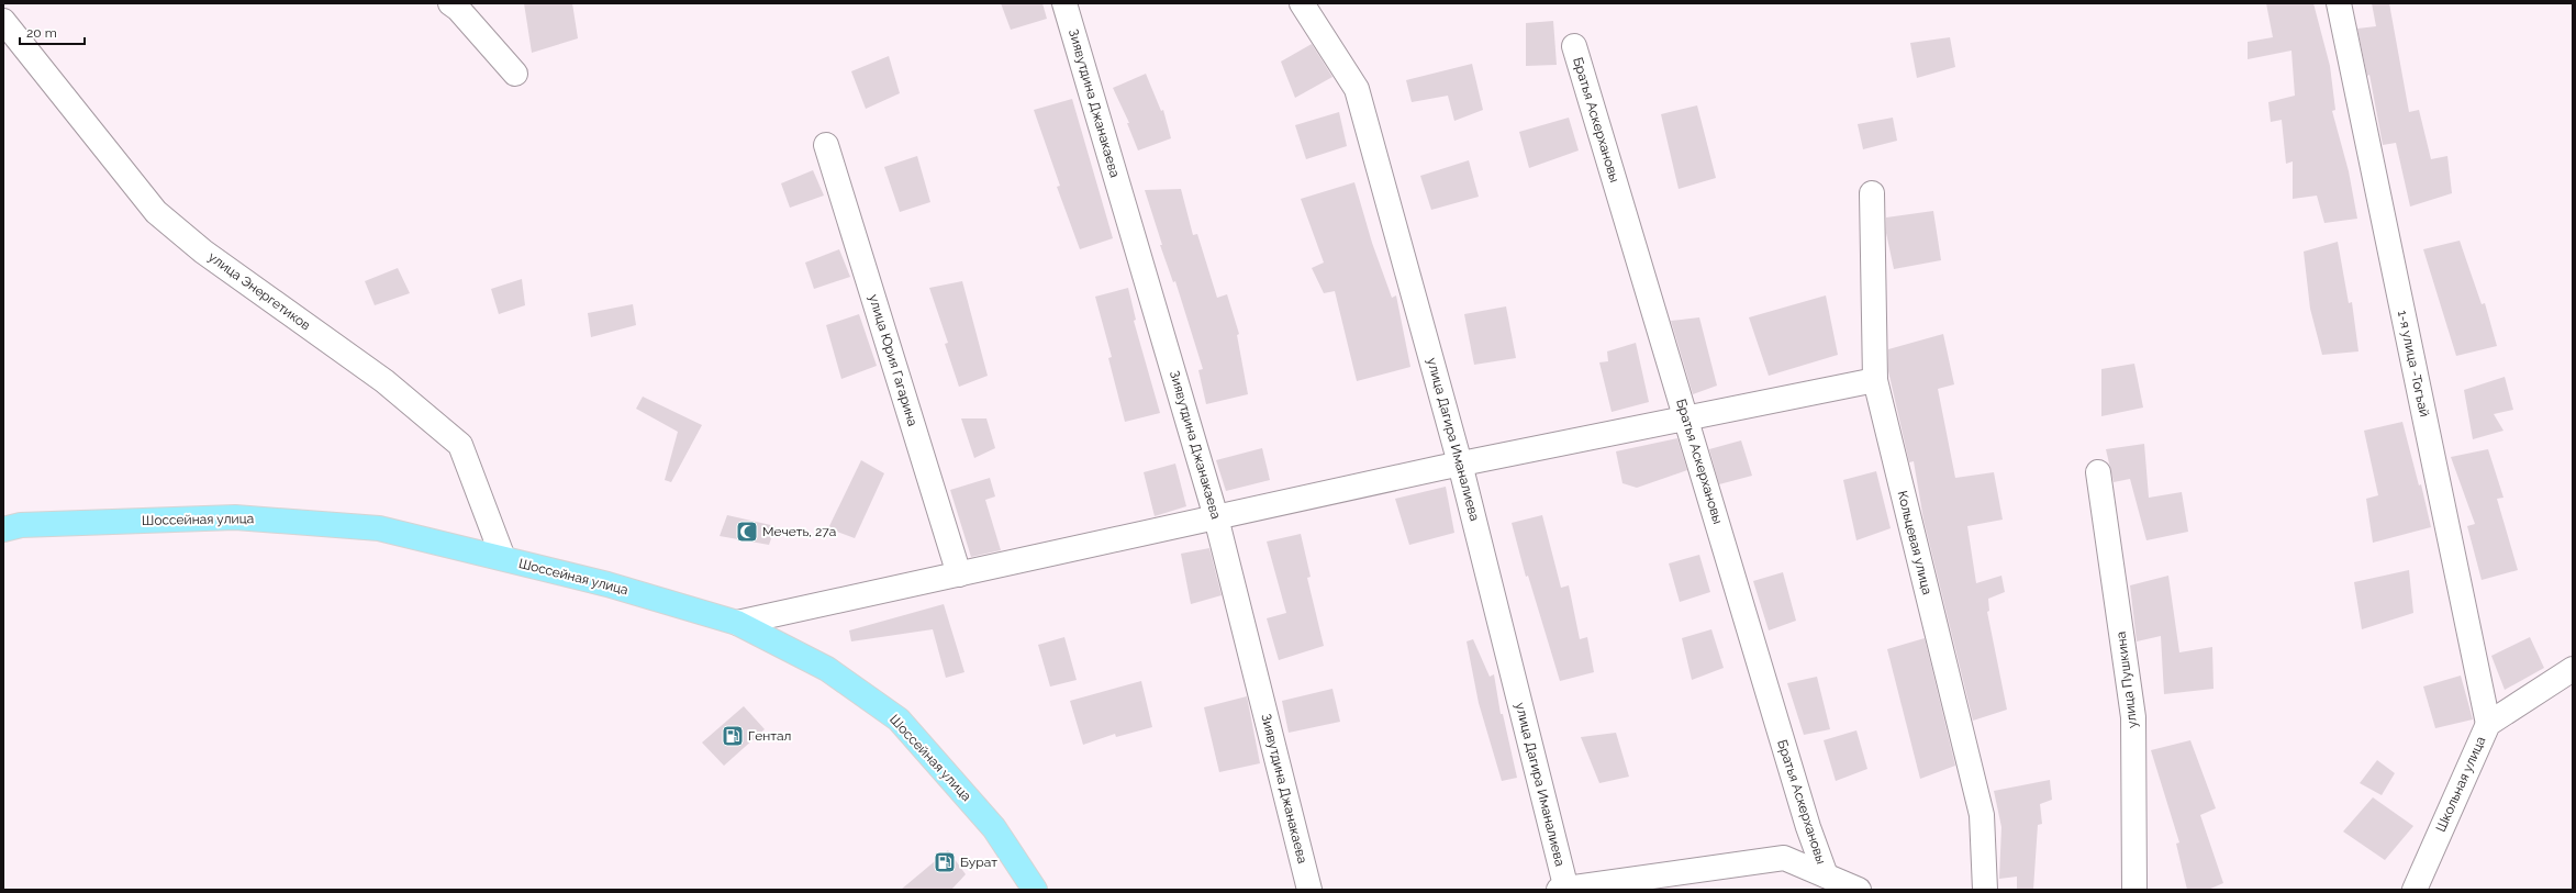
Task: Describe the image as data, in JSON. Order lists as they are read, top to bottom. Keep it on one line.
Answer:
{"streets":{"main road":["Шоссейная улица"],"street":["Зиявутдина Джанакаева","Братья Аскерхановы","улица Энергетиков","улица Юрия Гагарина","1-я улица -Тогъай","улица Дагира Иманалиева","Кольцевая улица","улица Пушкина","Школьная улица"]},"crossings":[["улица Энергетиков","Шоссейная улица"],["1-я улица -Тогъай","Школьная улица"]],"places":{"mosque":["Мечеть, 27а"],"fuel station":["Гентал","Бурат"]},"scale_bar":"20 m"}
